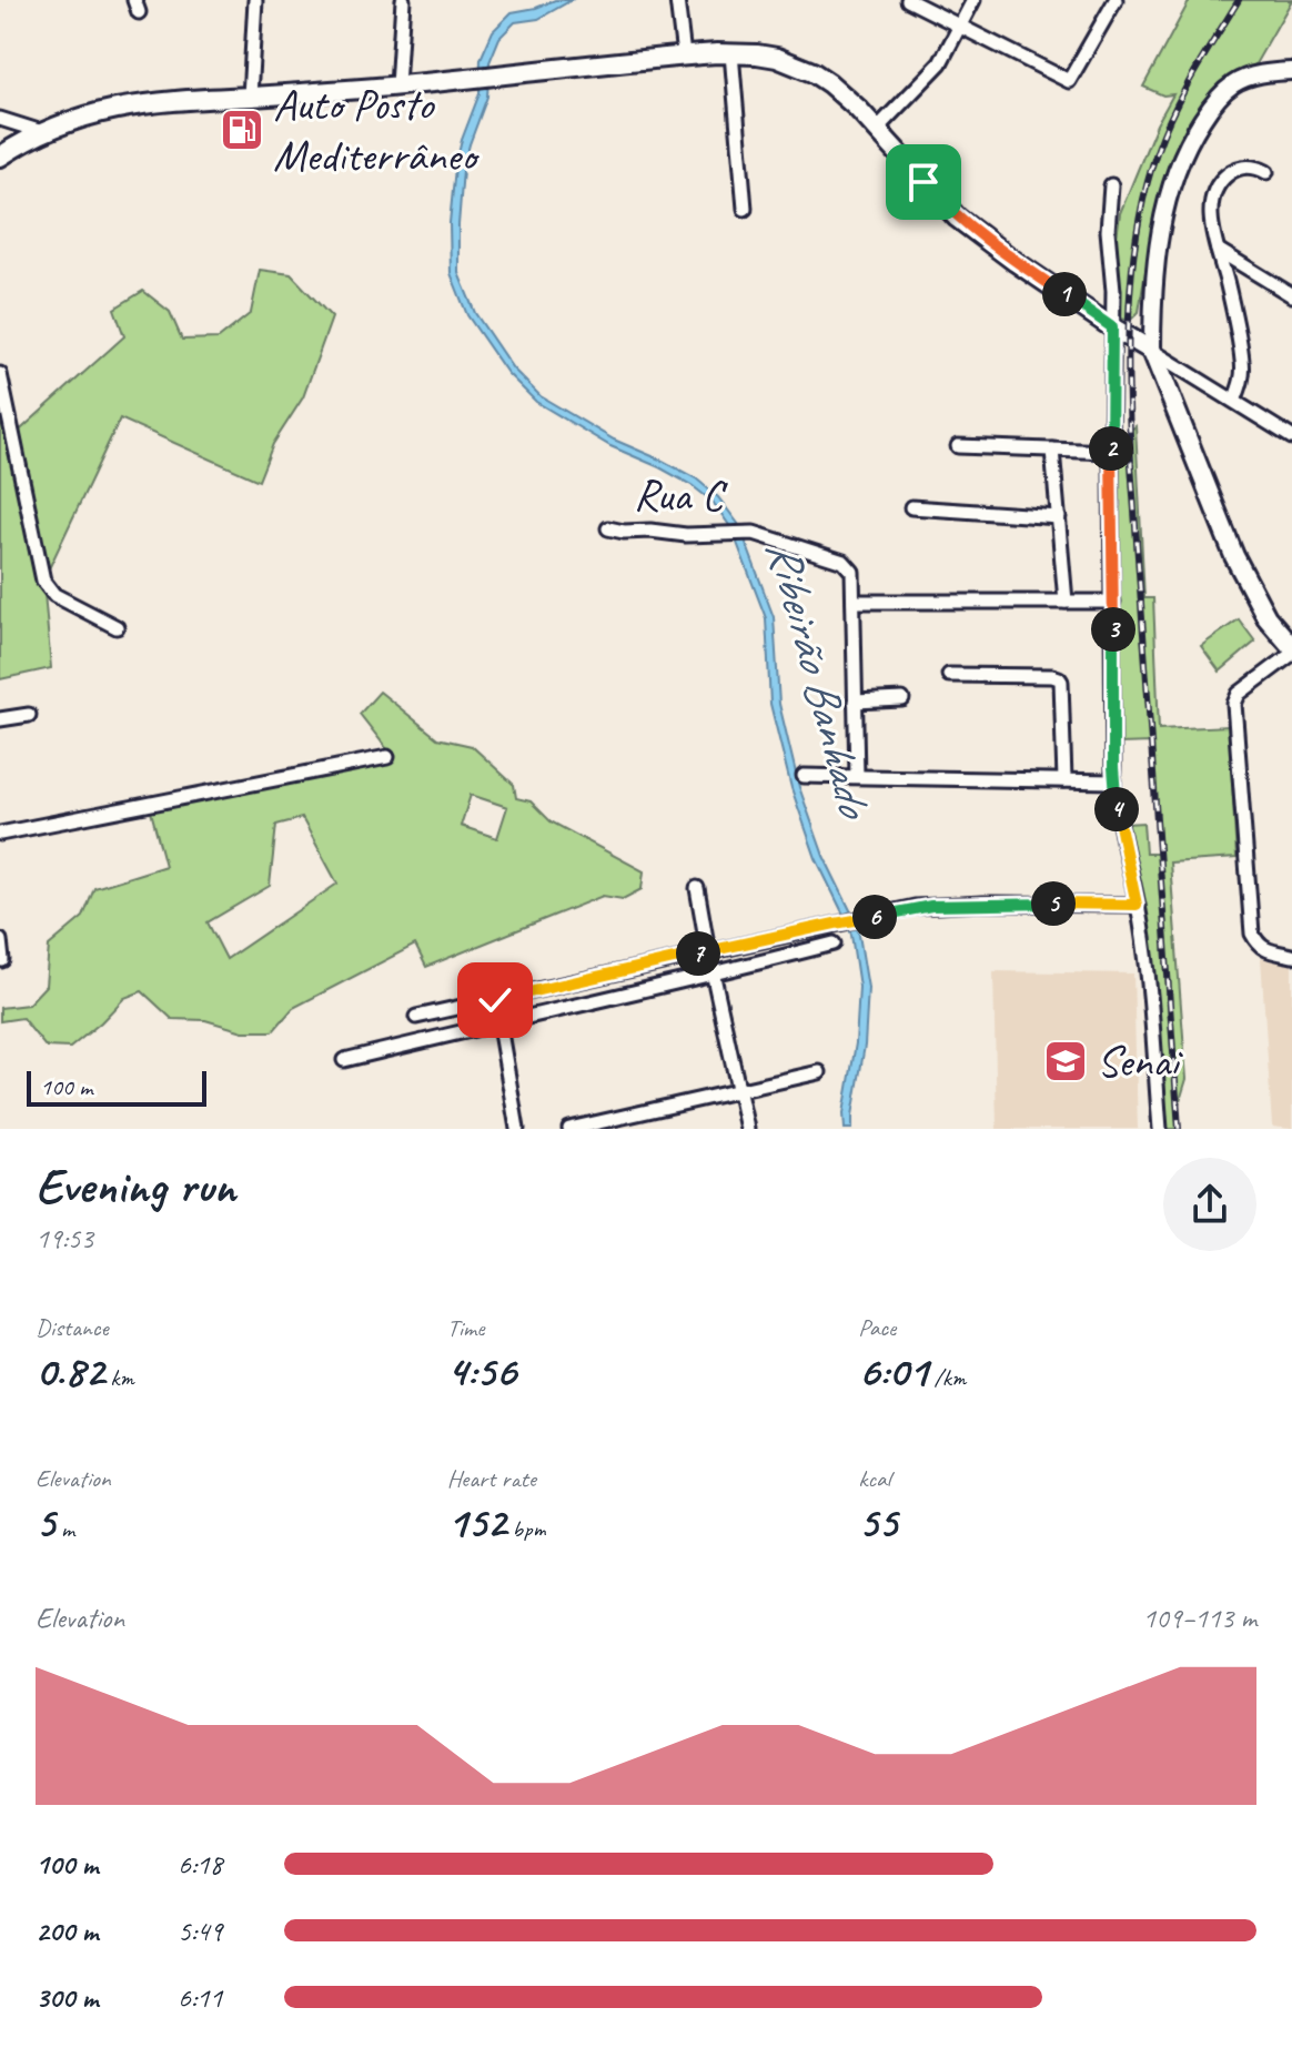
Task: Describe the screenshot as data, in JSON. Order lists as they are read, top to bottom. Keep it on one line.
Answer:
{"streets":{"street":["Rua C"]},"water":["Ribeirão Banhado"],"places":{"fuel station":["Auto Posto Mediterrâneo"],"school or university":["Senai"]},"scale_bar":"100 m","page":{"pins":["1","2","3","4","5","6","7"],"scale":"100 m","heading":["Evening run","19:53"],"stats":[["Distance","0.82 km"],["Time","4:56"],["Pace","6:01 /km"],["Elevation","5 m"],["Heart rate","152 bpm"],["kcal","55"]],"chart":["Elevation","109–113 m"],"list":[{"name":"100 m","note":"6:18"},{"name":"200 m","note":"5:49"},{"name":"300 m","note":"6:11"}]}}
